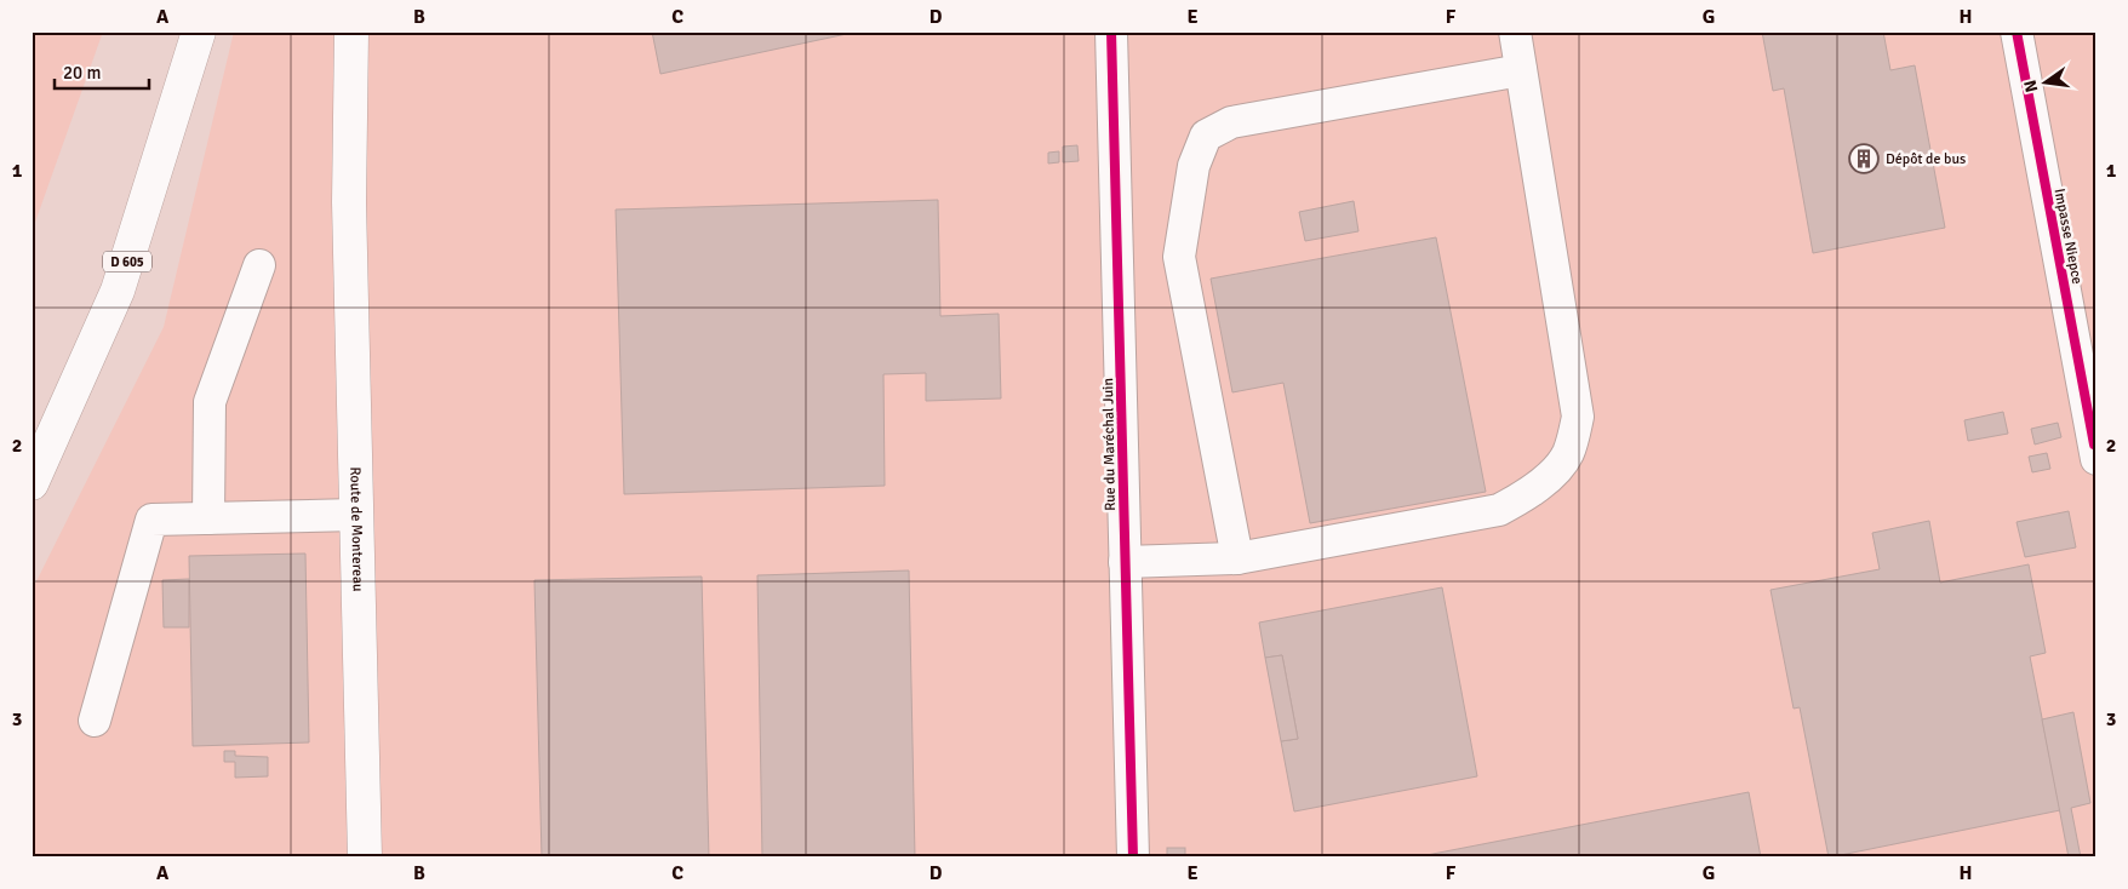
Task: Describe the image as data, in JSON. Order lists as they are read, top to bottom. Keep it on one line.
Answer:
{"streets":{"main road":["D 605","Route de Montereau"],"street":["Impasse Niepce","Rue du Maréchal Juin"]},"places":{"building":["Dépôt de bus"]},"scale_bar":"20 m","north":"left","grid":{"columns":["A","B","C","D","E","F","G","H"],"rows":["1","2","3"]}}
